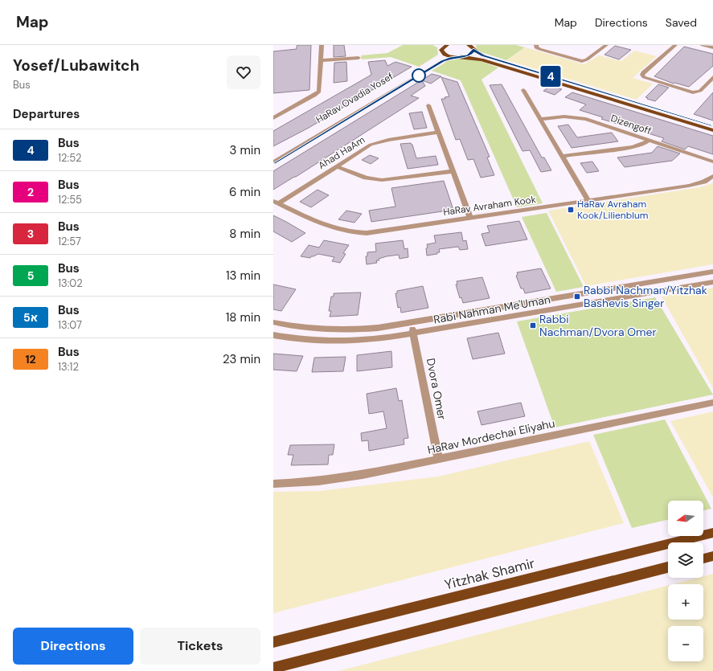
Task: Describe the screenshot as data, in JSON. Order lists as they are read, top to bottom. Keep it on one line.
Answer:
{"streets":{"main road":["Yitzhak Shamir"],"street":["HaRav Ovadia Yosef","Dizengoff","Ahad HaAm","HaRav Avraham Kook","Rabi Nahman Me'Uman","Dvora Omer","HaRav Mordechai Eliyahu"]},"crossings":[["Ahad HaAm","HaRav Avraham Kook"],["Rabi Nahman Me'Uman","Dvora Omer"],["Dvora Omer","HaRav Mordechai Eliyahu"]],"places":{"transit":["HaRav Avraham Kook/Lilienblum","Rabbi Nachman/Yitzhak Bashevis Singer","Rabbi Nachman/Dvora Omer"]},"lines":["bus line 4"],"north":"left","page":{"header":"Map","nav":["Map","Directions","Saved"],"heading":[["Yosef/Lubawitch","Bus"],"Departures"],"on_map":"4","list":[{"mark":"4","name":"Bus","note":"12:52","value":"3 min"},{"mark":"2","name":"Bus","note":"12:55","value":"6 min"},{"mark":"3","name":"Bus","note":"12:57","value":"8 min"},{"mark":"5","name":"Bus","note":"13:02","value":"13 min"},{"mark":"5א","name":"Bus","note":"13:07","value":"18 min"},{"mark":"12","name":"Bus","note":"13:12","value":"23 min"}],"map_buttons":["+","−"],"buttons":["Directions","Tickets"]}}
